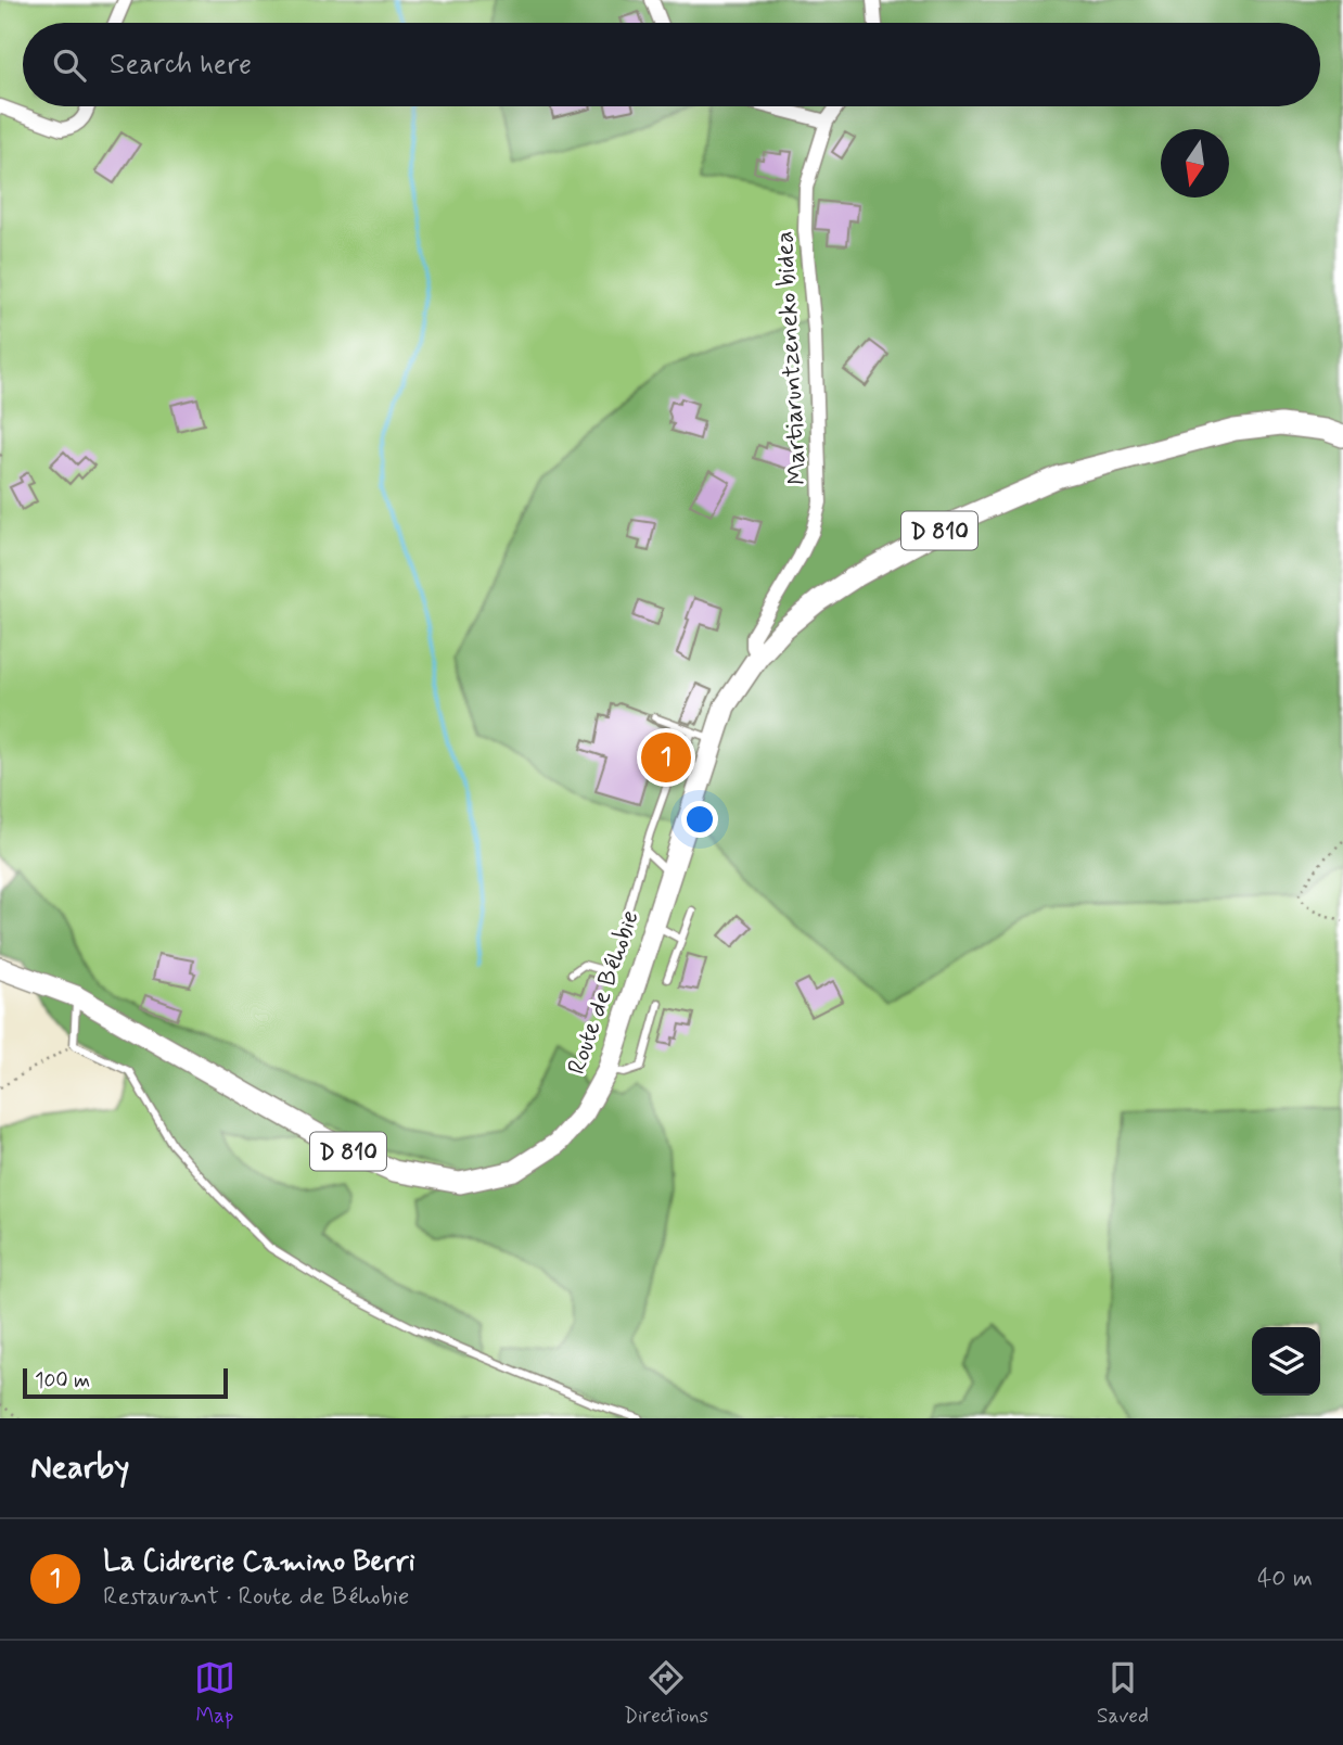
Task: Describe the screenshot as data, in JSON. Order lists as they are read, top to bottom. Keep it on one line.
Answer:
{"streets":{"main road":["D 810","Route de Béhobie"],"street":["Martiaruntzeneko bidea"]},"crossings":[["Martiaruntzeneko bidea","Route de Béhobie"]],"scale_bar":"100 m","north":"bottom","page":{"search":"Search here","pins":"1","scale":"100 m","heading":"Nearby","list":[{"mark":"1","name":"La Cidrerie Camino Berri","note":"Restaurant · Route de Béhobie","value":"40 m"}],"nav":["Map","Directions","Saved"]}}
